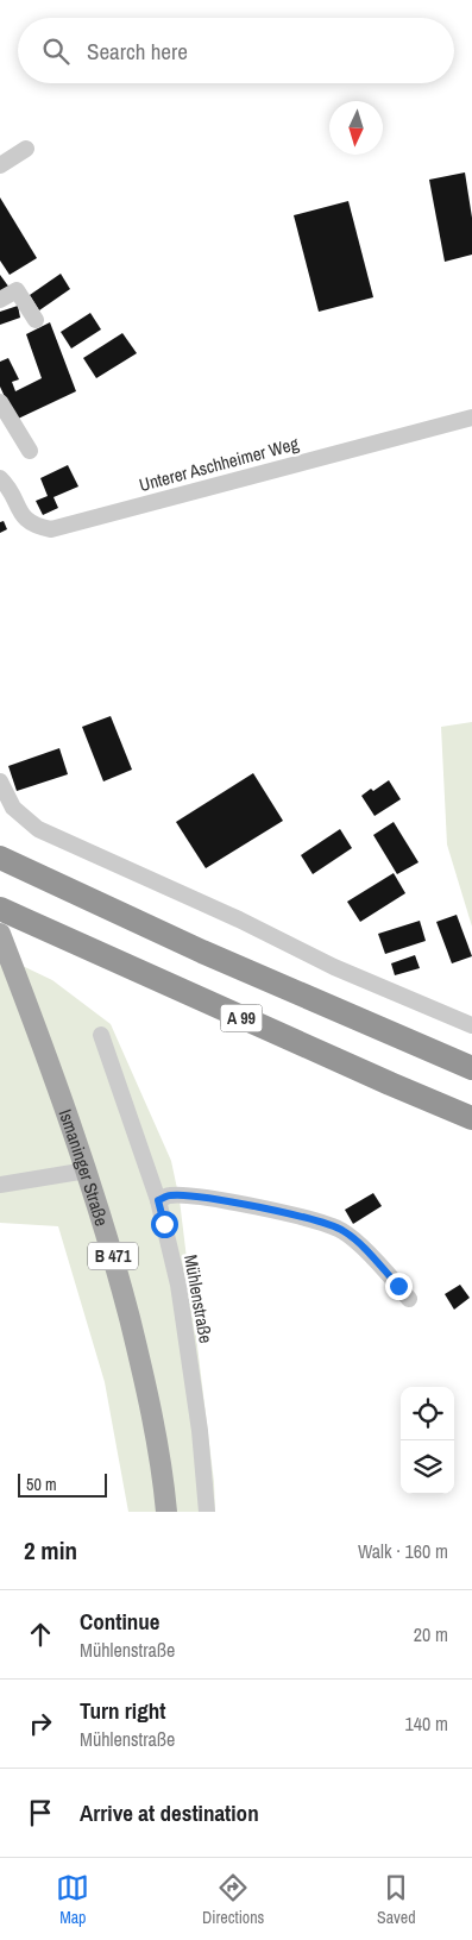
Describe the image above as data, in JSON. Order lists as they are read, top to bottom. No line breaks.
{"streets":{"highway":["A 99"],"main road":["Ismaninger Straße","B 471"],"street":["Unterer Aschheimer Weg","Mühlenstraße"]},"scale_bar":"50 m","north":"bottom","page":{"search":"Search here","scale":"50 m","heading":["2 min","Walk · 160 m"],"list":[["Continue","Mühlenstraße","20 m"],["Turn right","Mühlenstraße","140 m"],"Arrive at destination"],"nav":["Map","Directions","Saved"]}}
